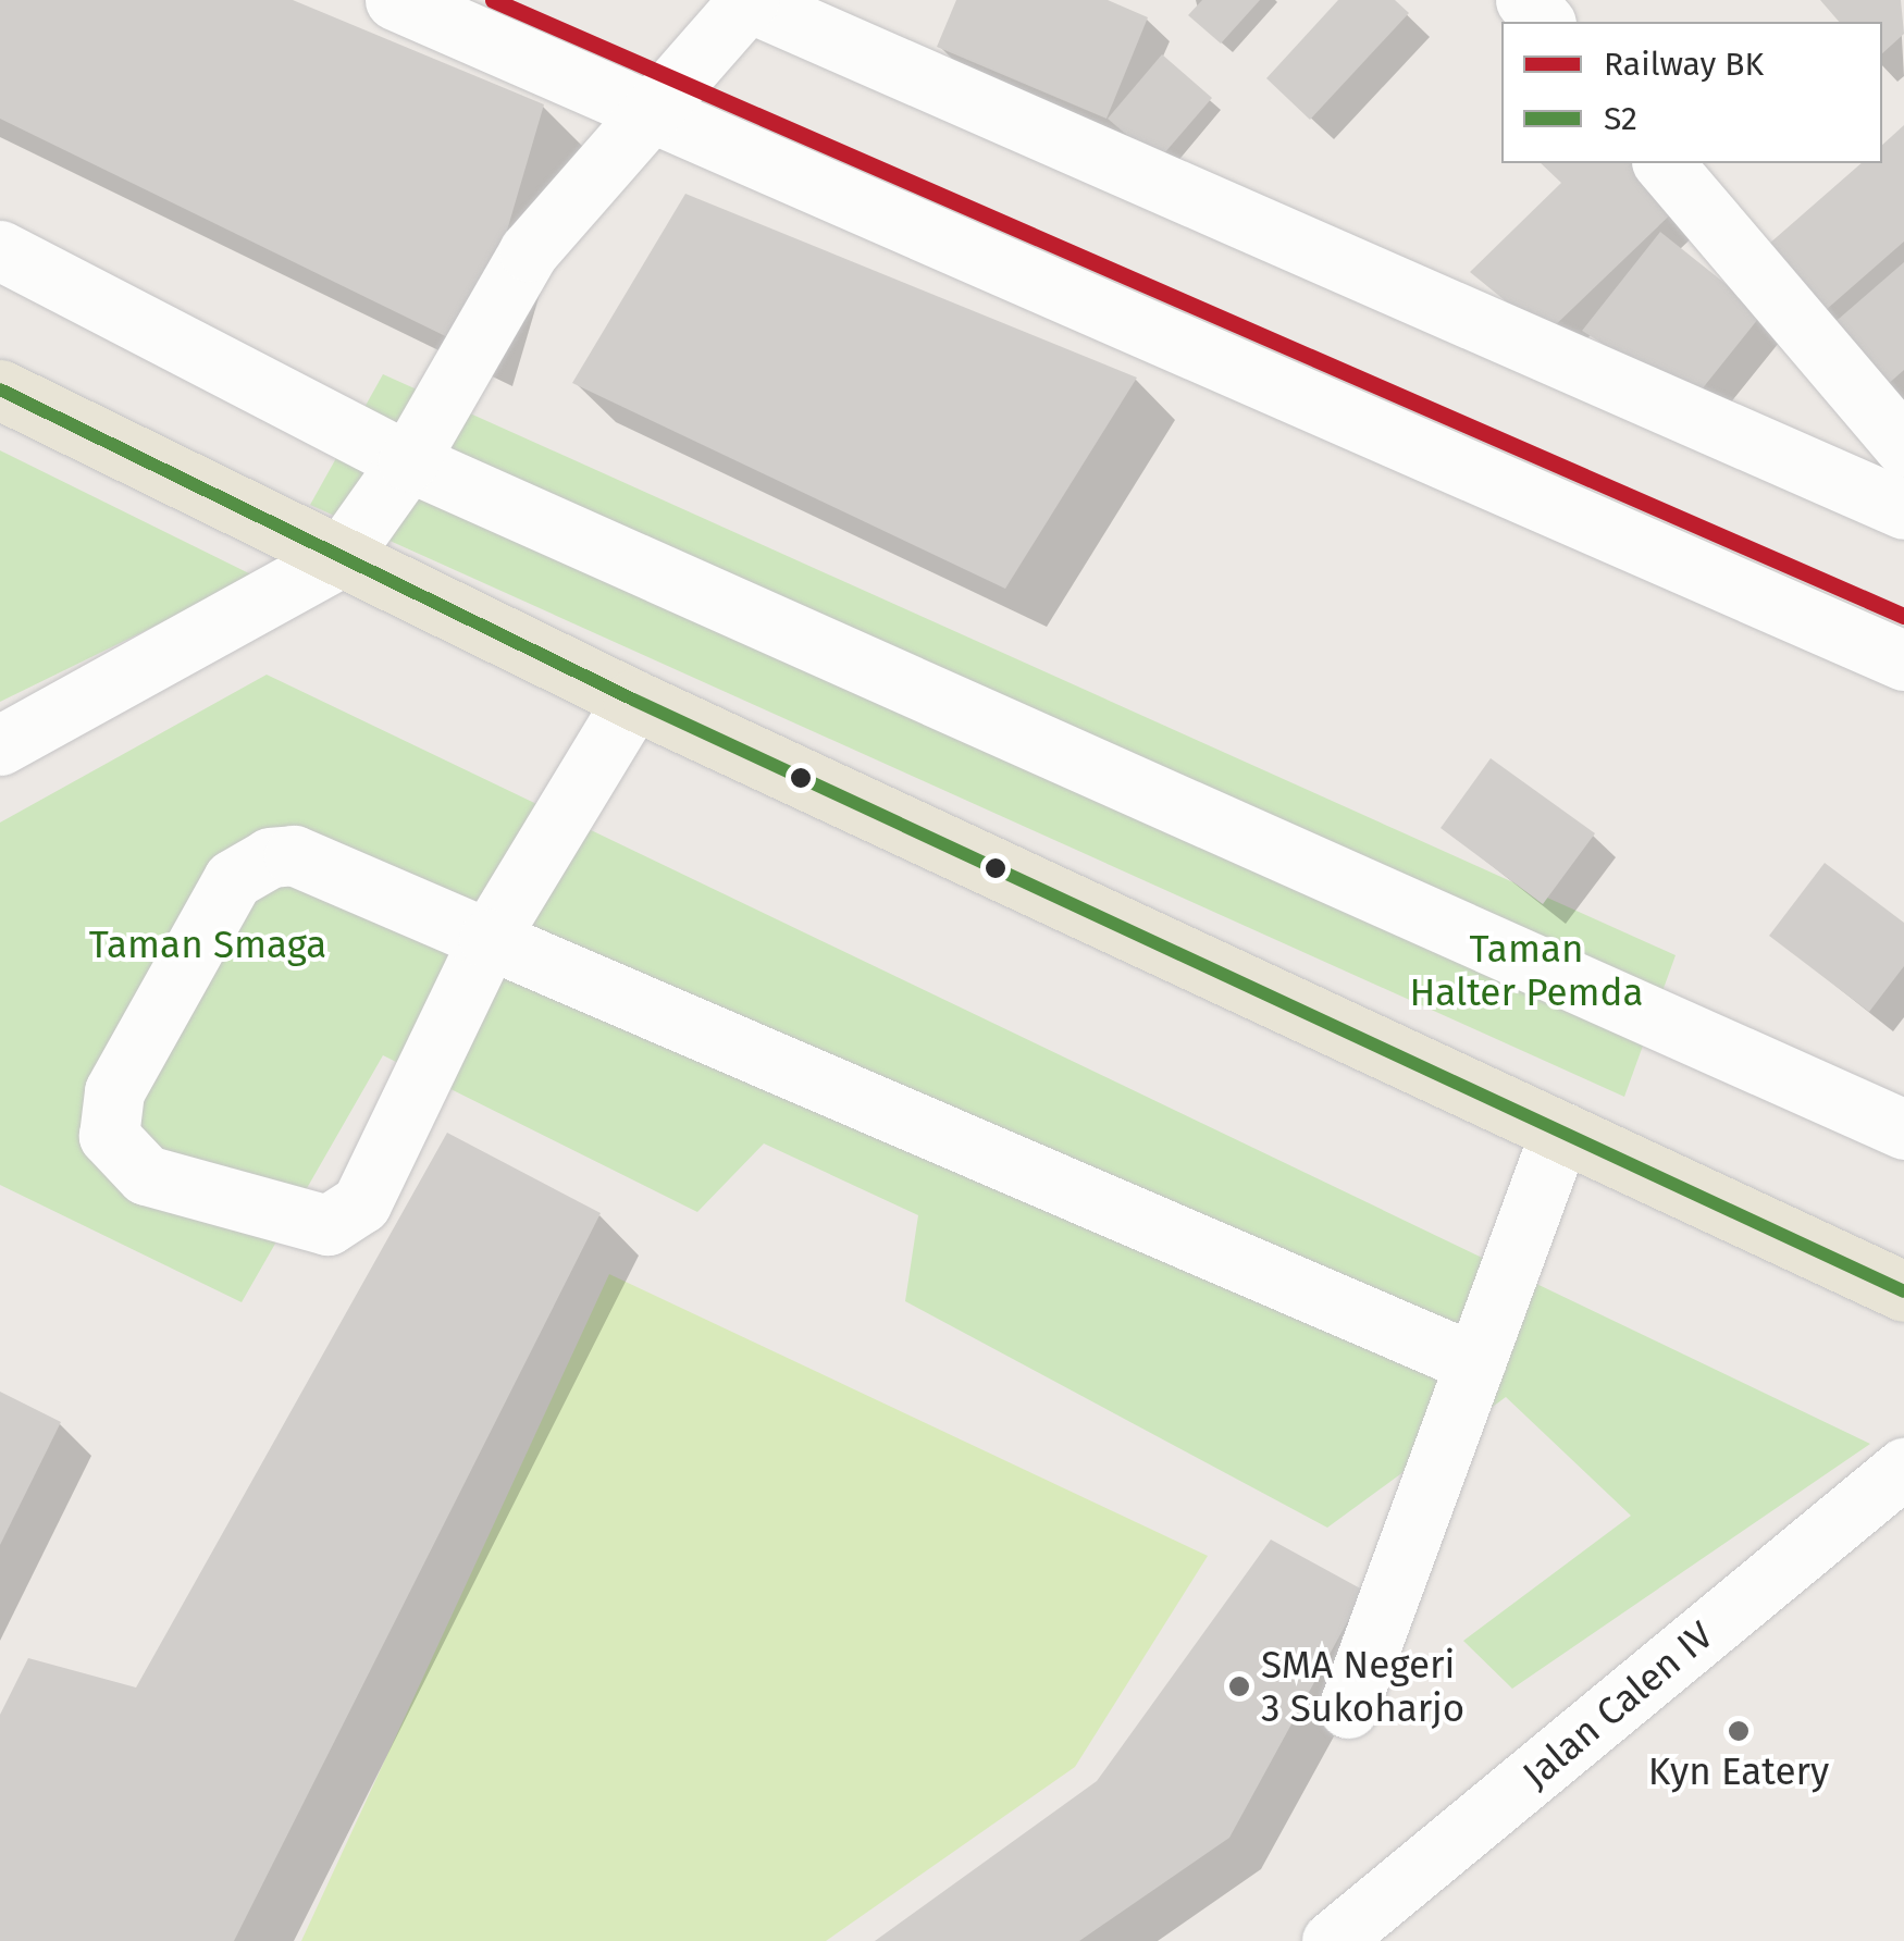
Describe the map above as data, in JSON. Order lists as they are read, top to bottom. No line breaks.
{"streets":{"street":["Jalan Calen IV"]},"parks":["Taman Smaga","Taman Halter Pemda"],"places":["SMA Negeri 3 Sukoharjo","Kyn Eatery"],"lines":["rail line BK","transit line S2"],"legend":["Railway BK","S2"]}
